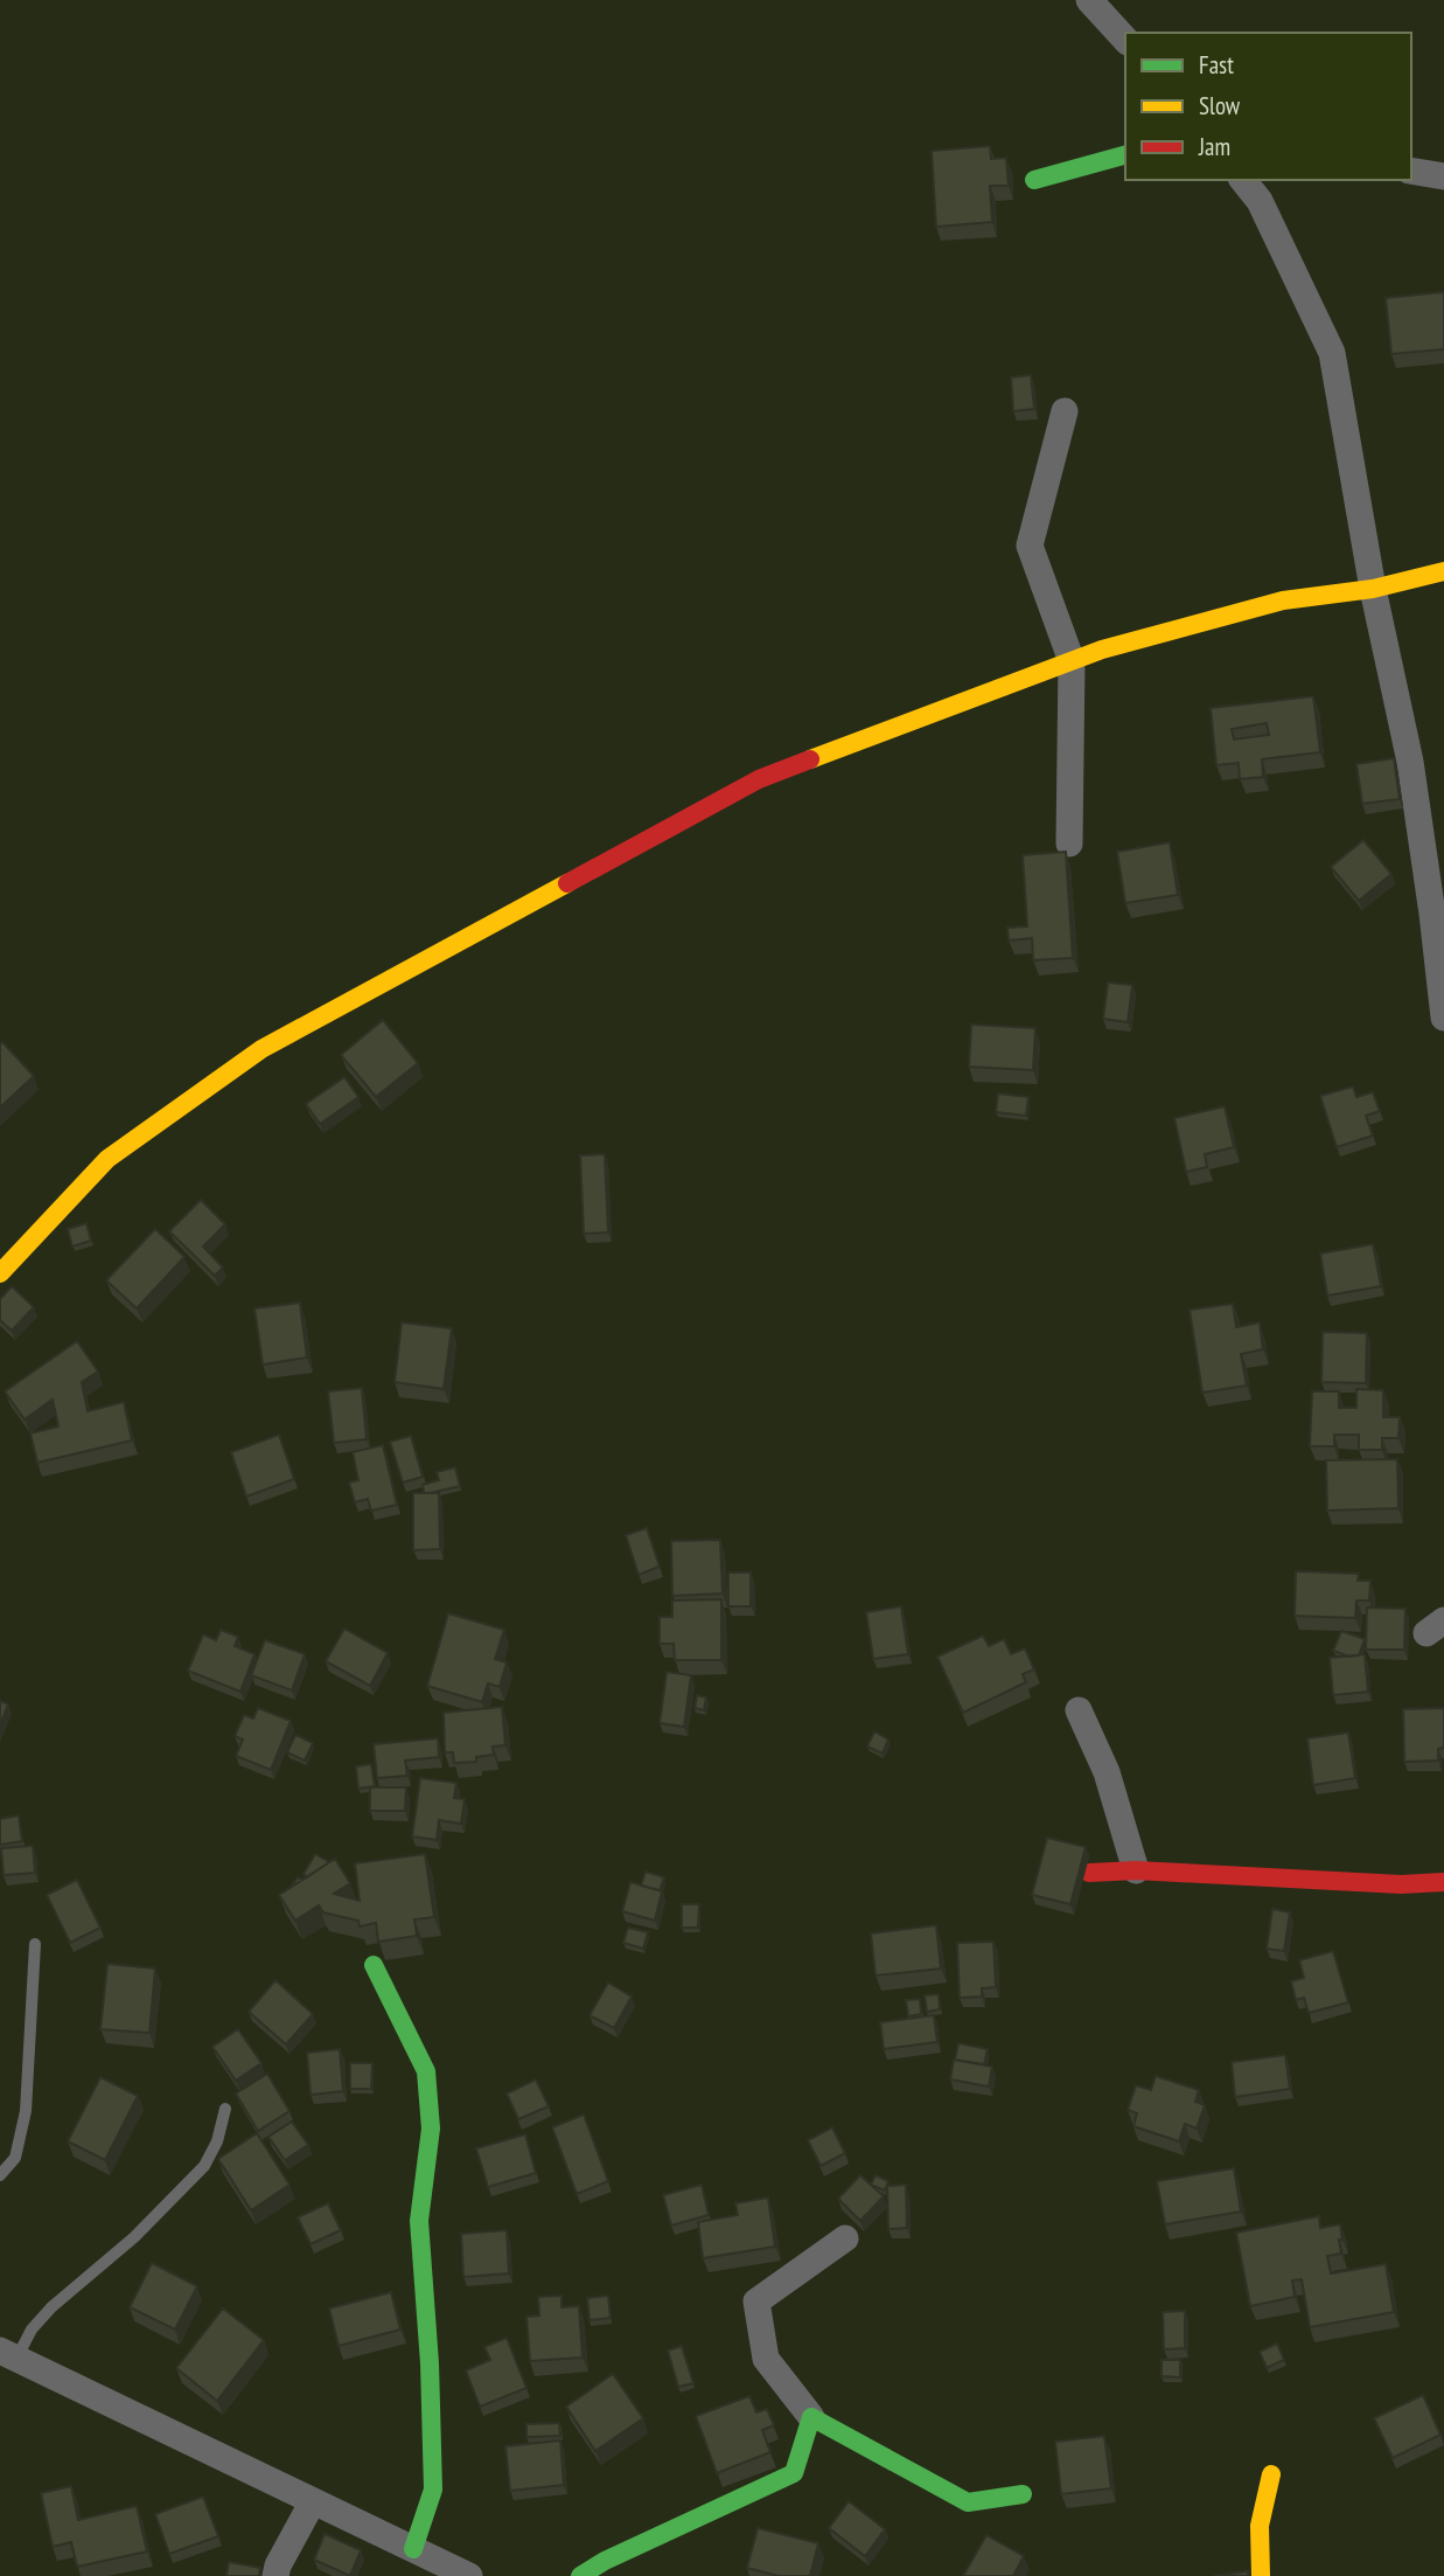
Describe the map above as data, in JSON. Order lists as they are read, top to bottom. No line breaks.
{"legend":["Fast","Slow","Jam"]}
